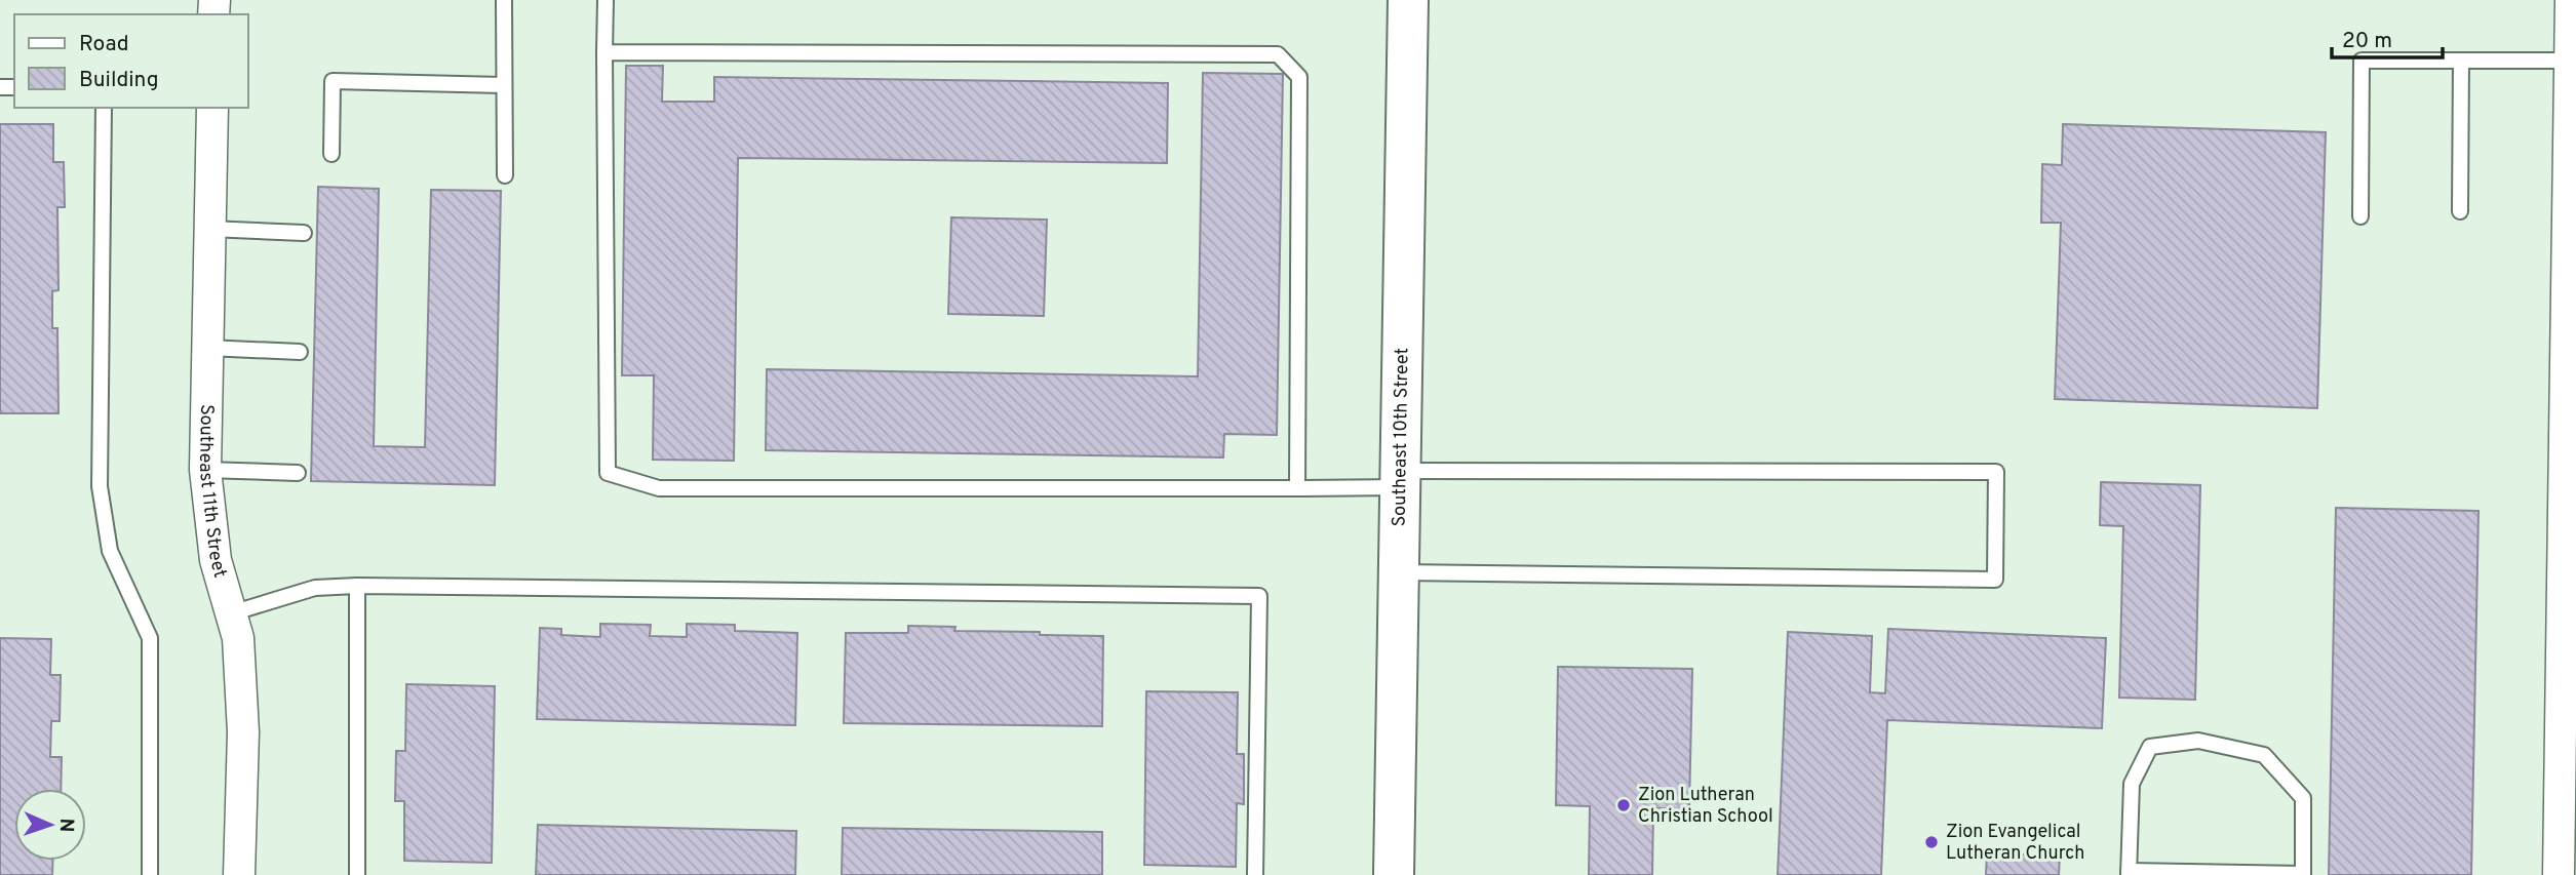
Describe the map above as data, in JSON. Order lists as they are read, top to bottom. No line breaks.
{"streets":{"main road":["Southeast 10th Street"],"street":["Southeast 11th Street"]},"places":["Zion Lutheran Christian School","Zion Evangelical Lutheran Church"],"legend":["Road","Building"],"scale_bar":"20 m","north":"right"}
